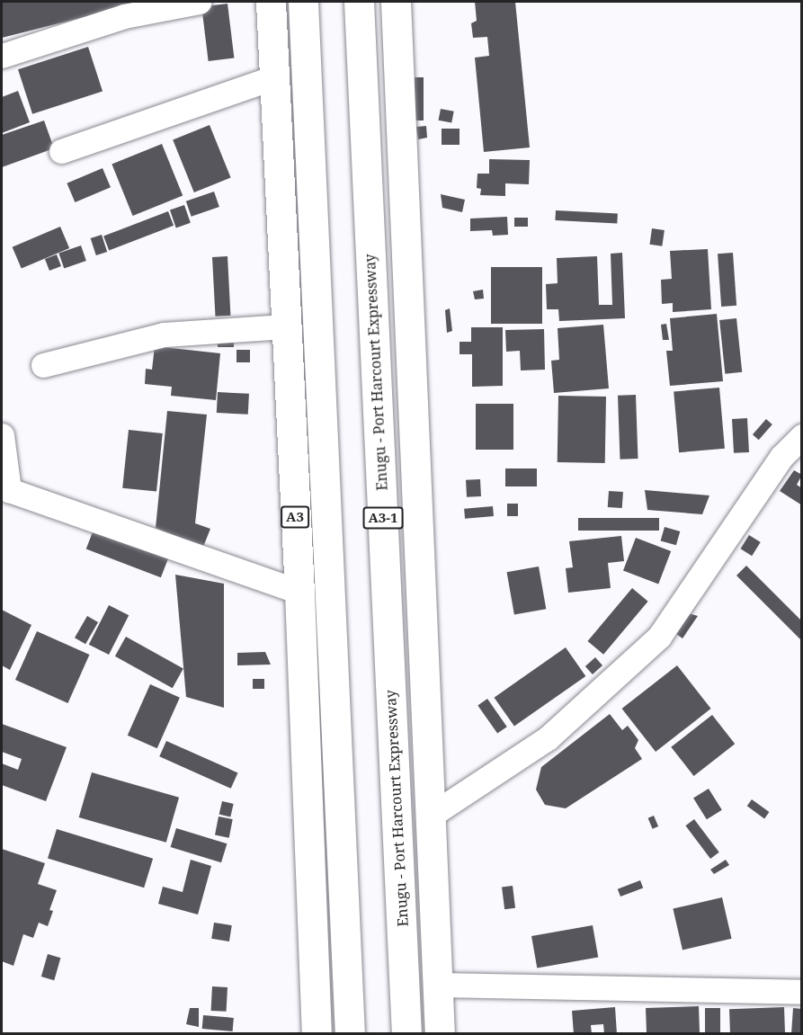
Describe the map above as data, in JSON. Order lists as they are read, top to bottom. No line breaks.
{"streets":{"main road":["Enugu - Port Harcourt Expressway","A3","A3-1"]}}
